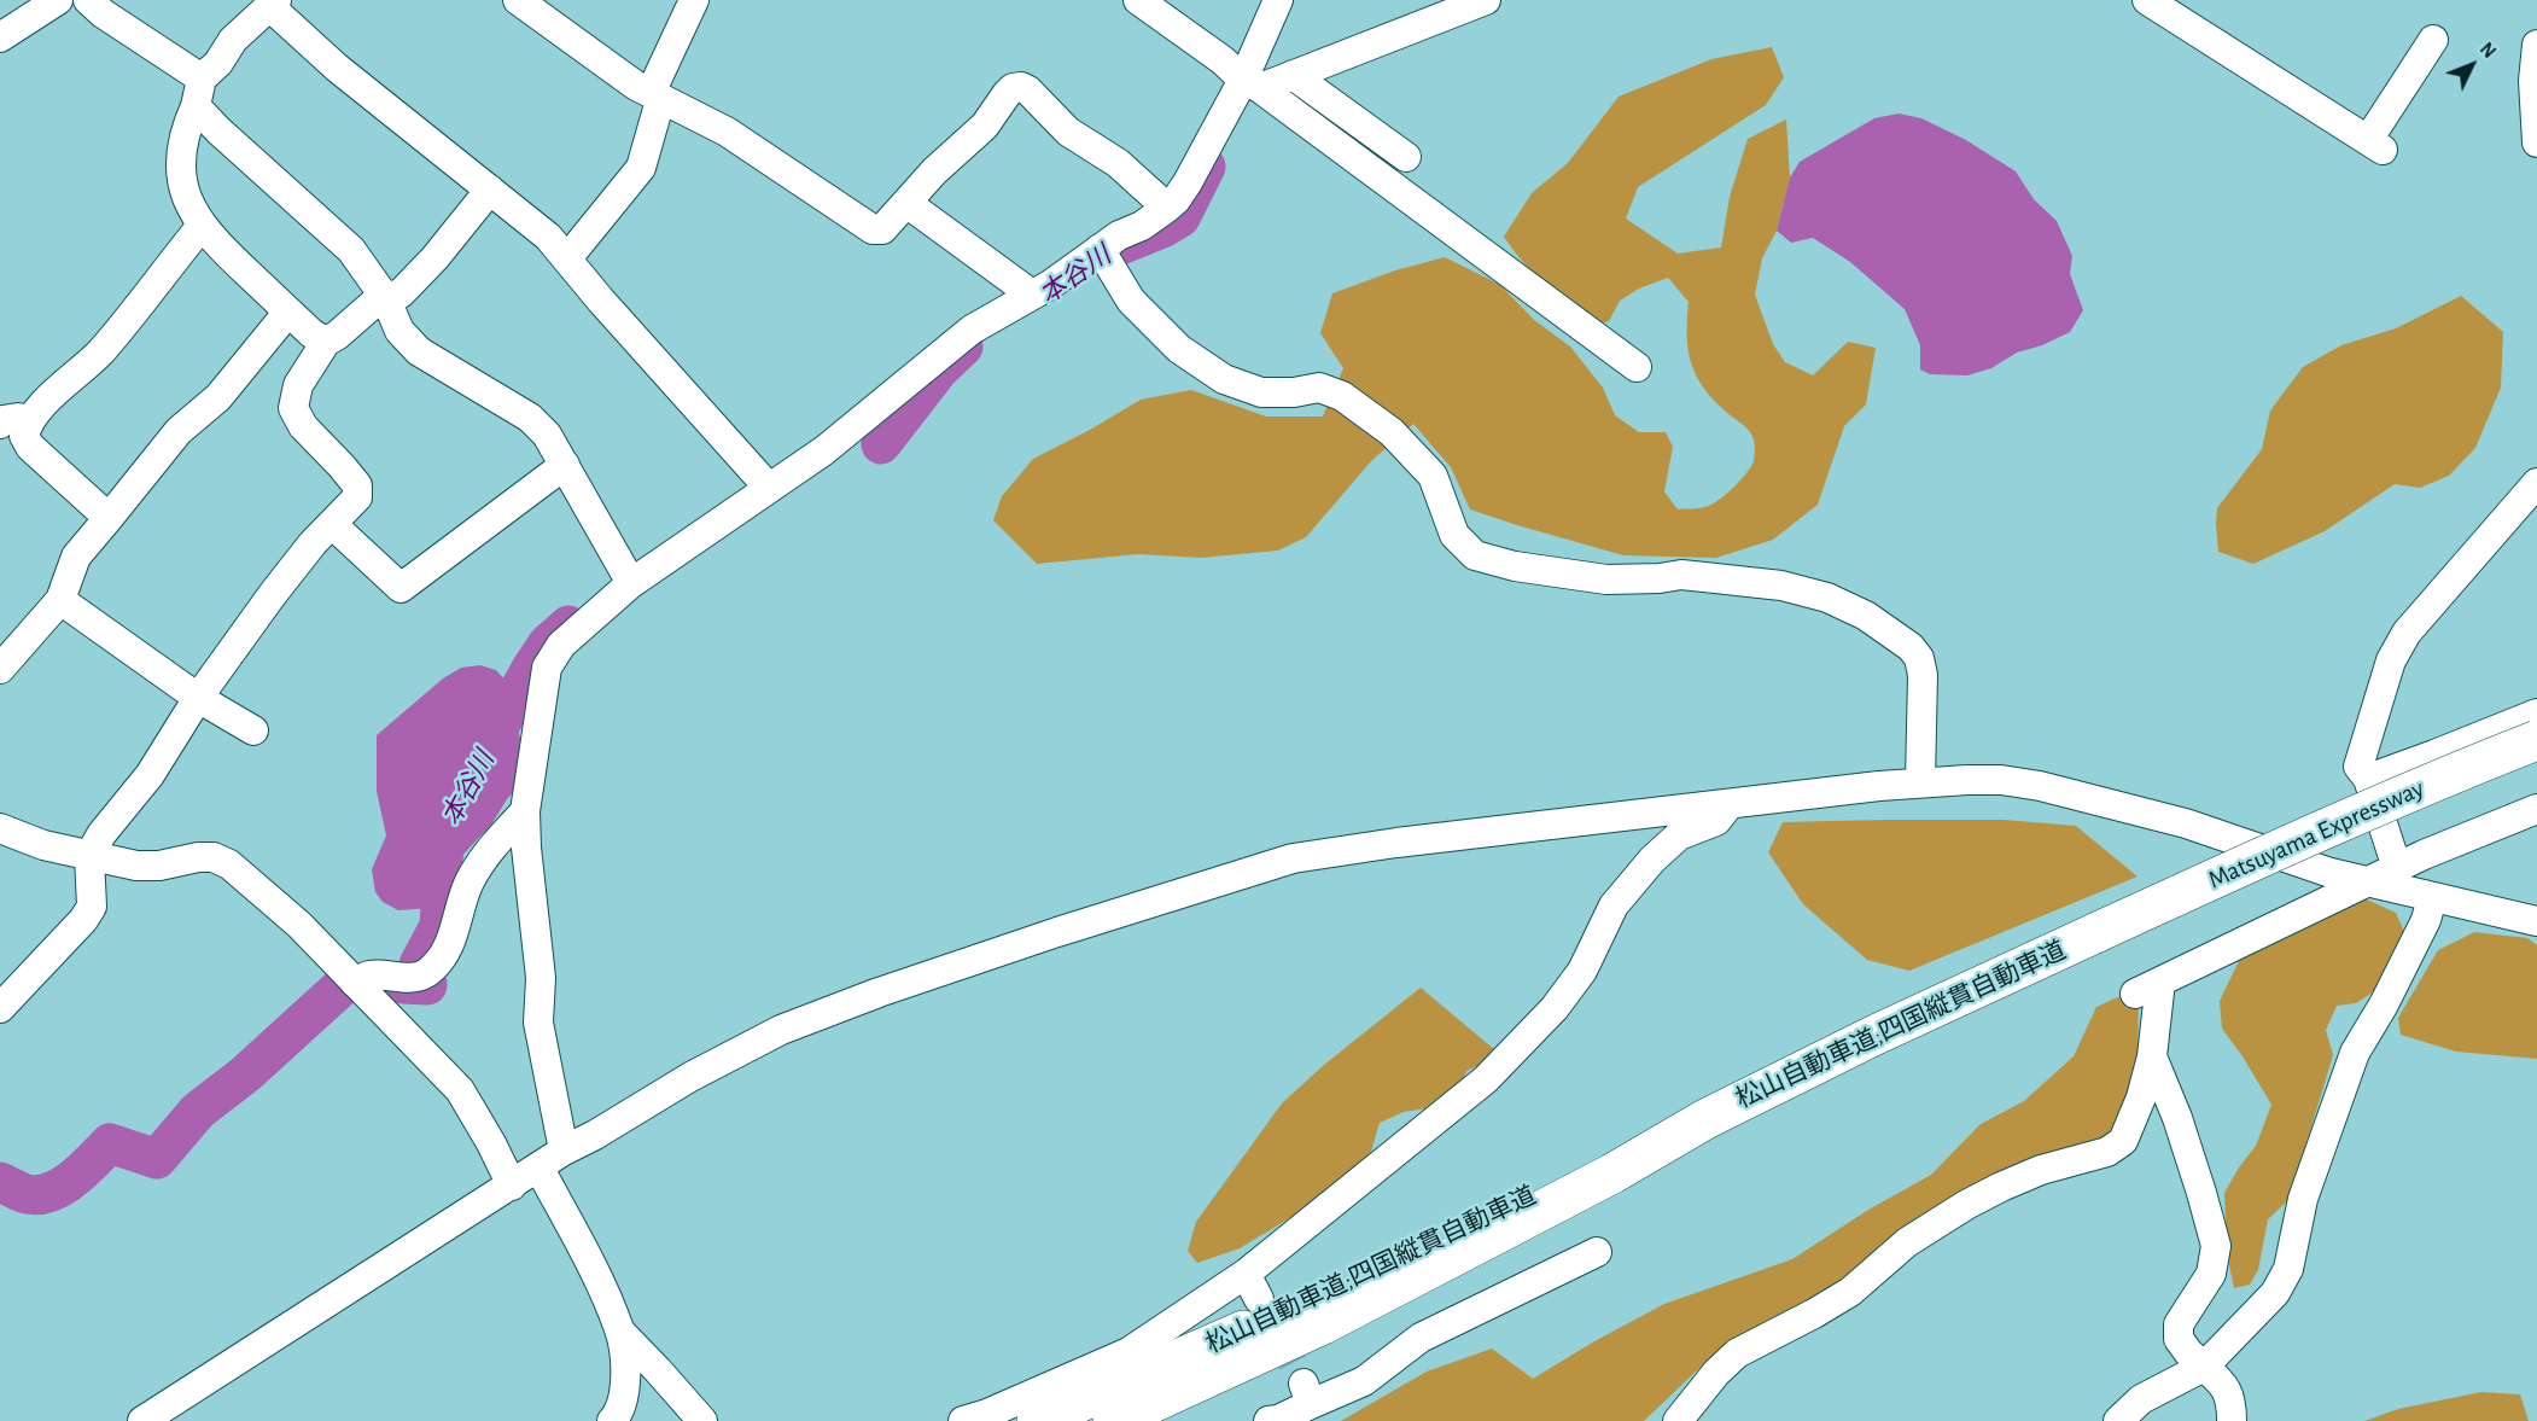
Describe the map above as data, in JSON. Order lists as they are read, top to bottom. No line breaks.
{"streets":{"highway":["Matsuyama Expressway","松山自動車道;四国縦貫自動車道"]},"crossings":[["Matsuyama Expressway","松山自動車道;四国縦貫自動車道"]],"water":["本谷川"],"north":"top right"}
